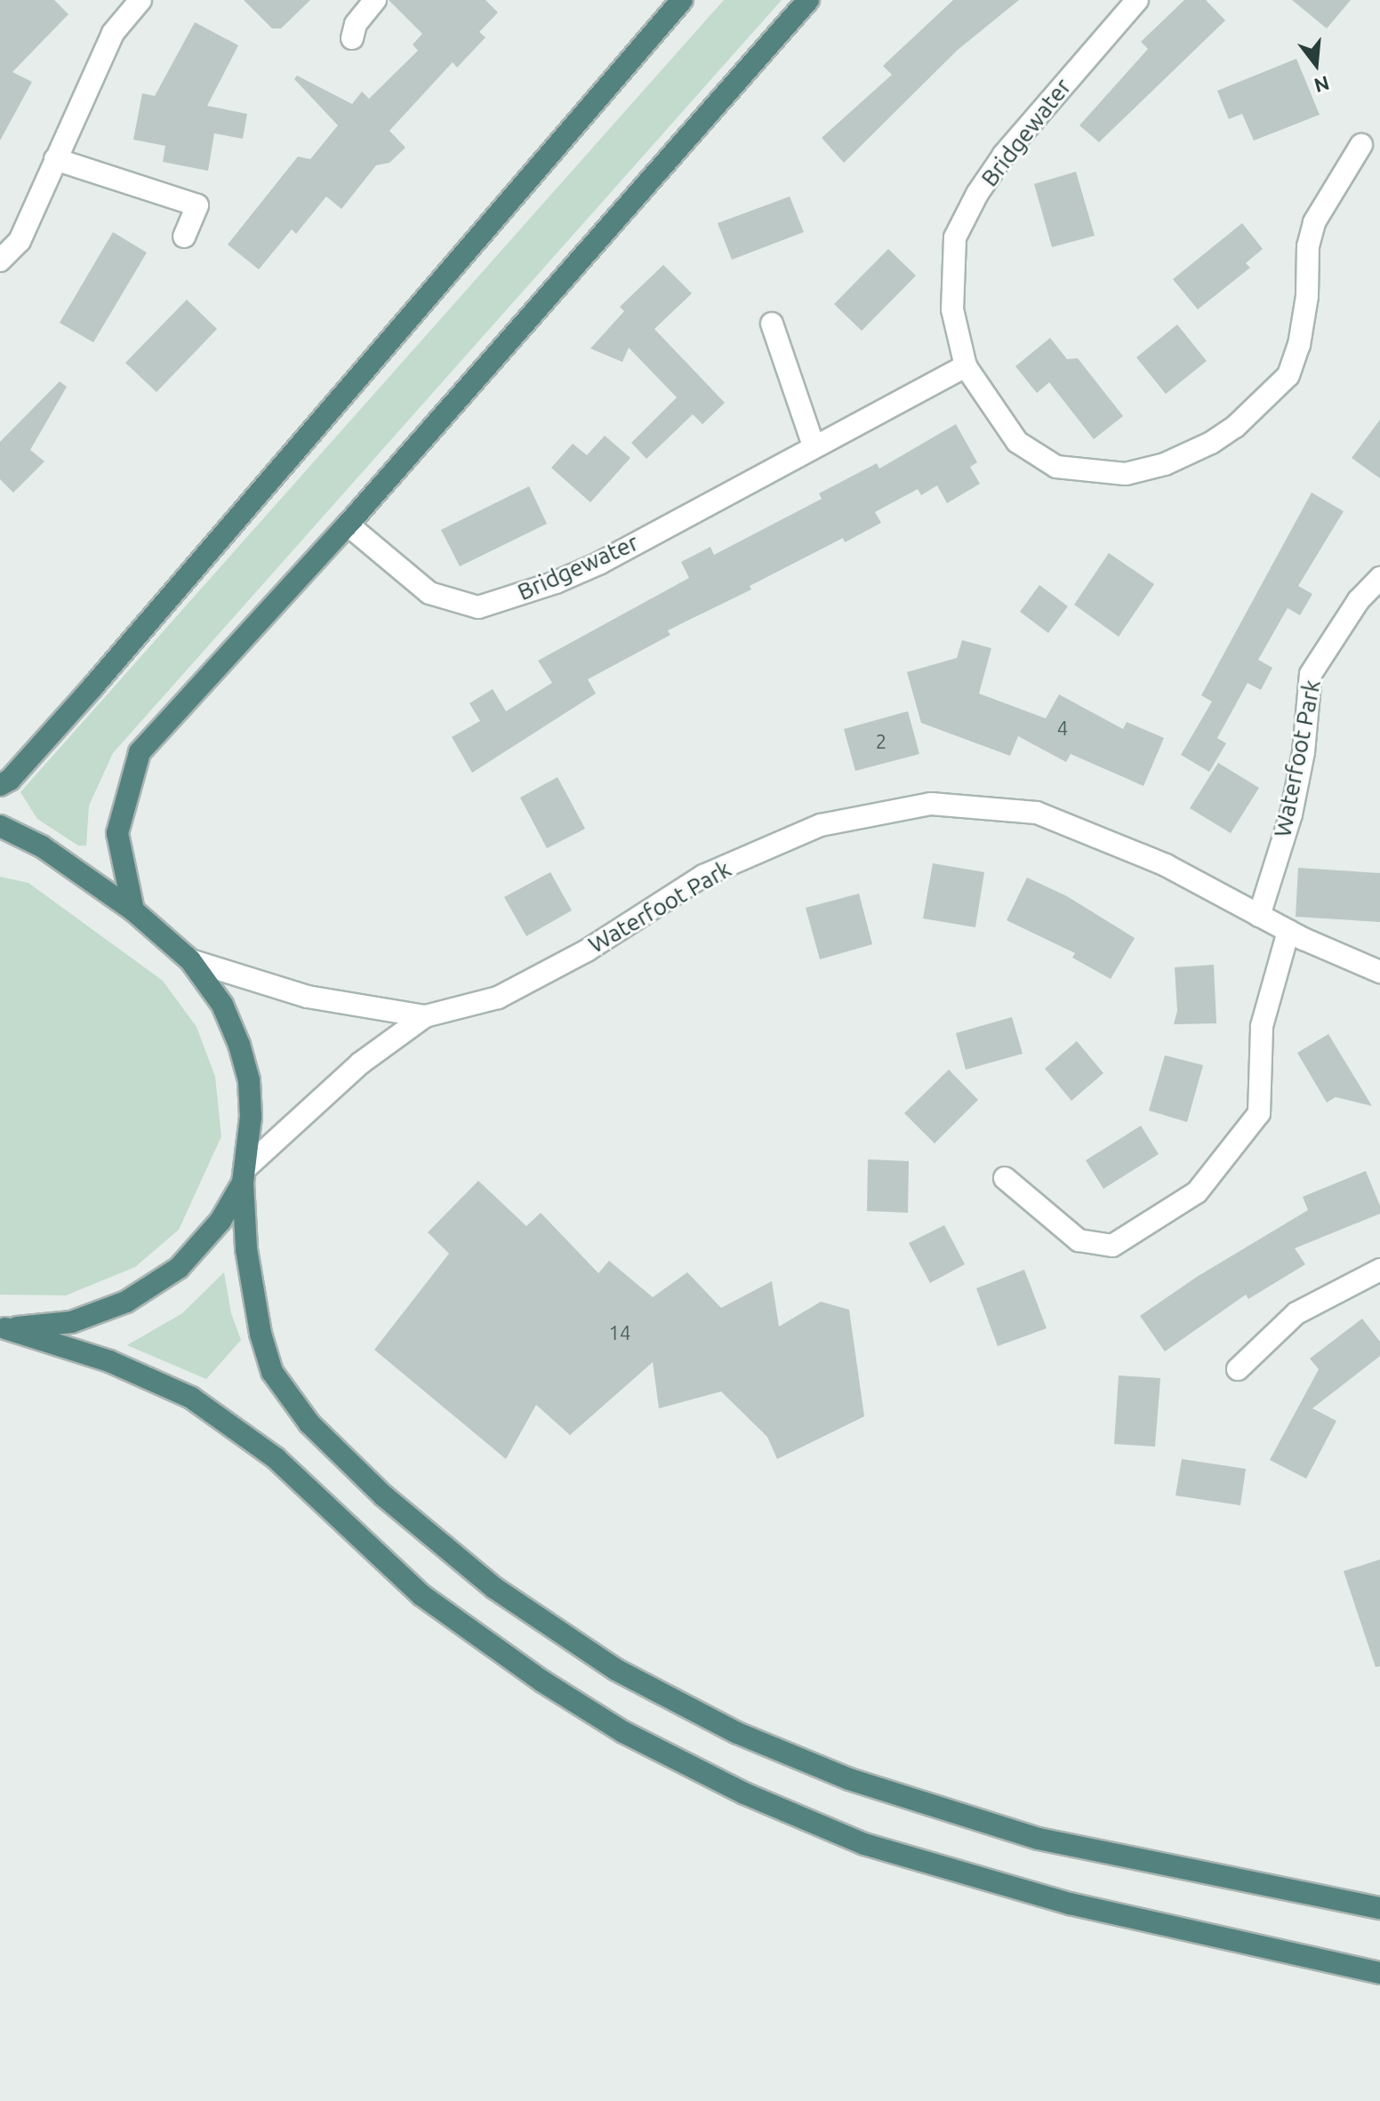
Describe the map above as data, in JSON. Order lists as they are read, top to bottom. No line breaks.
{"streets":{"street":["Bridgewater","Waterfoot Park"]},"house_numbers":["4","2","14"],"north":"bottom"}
